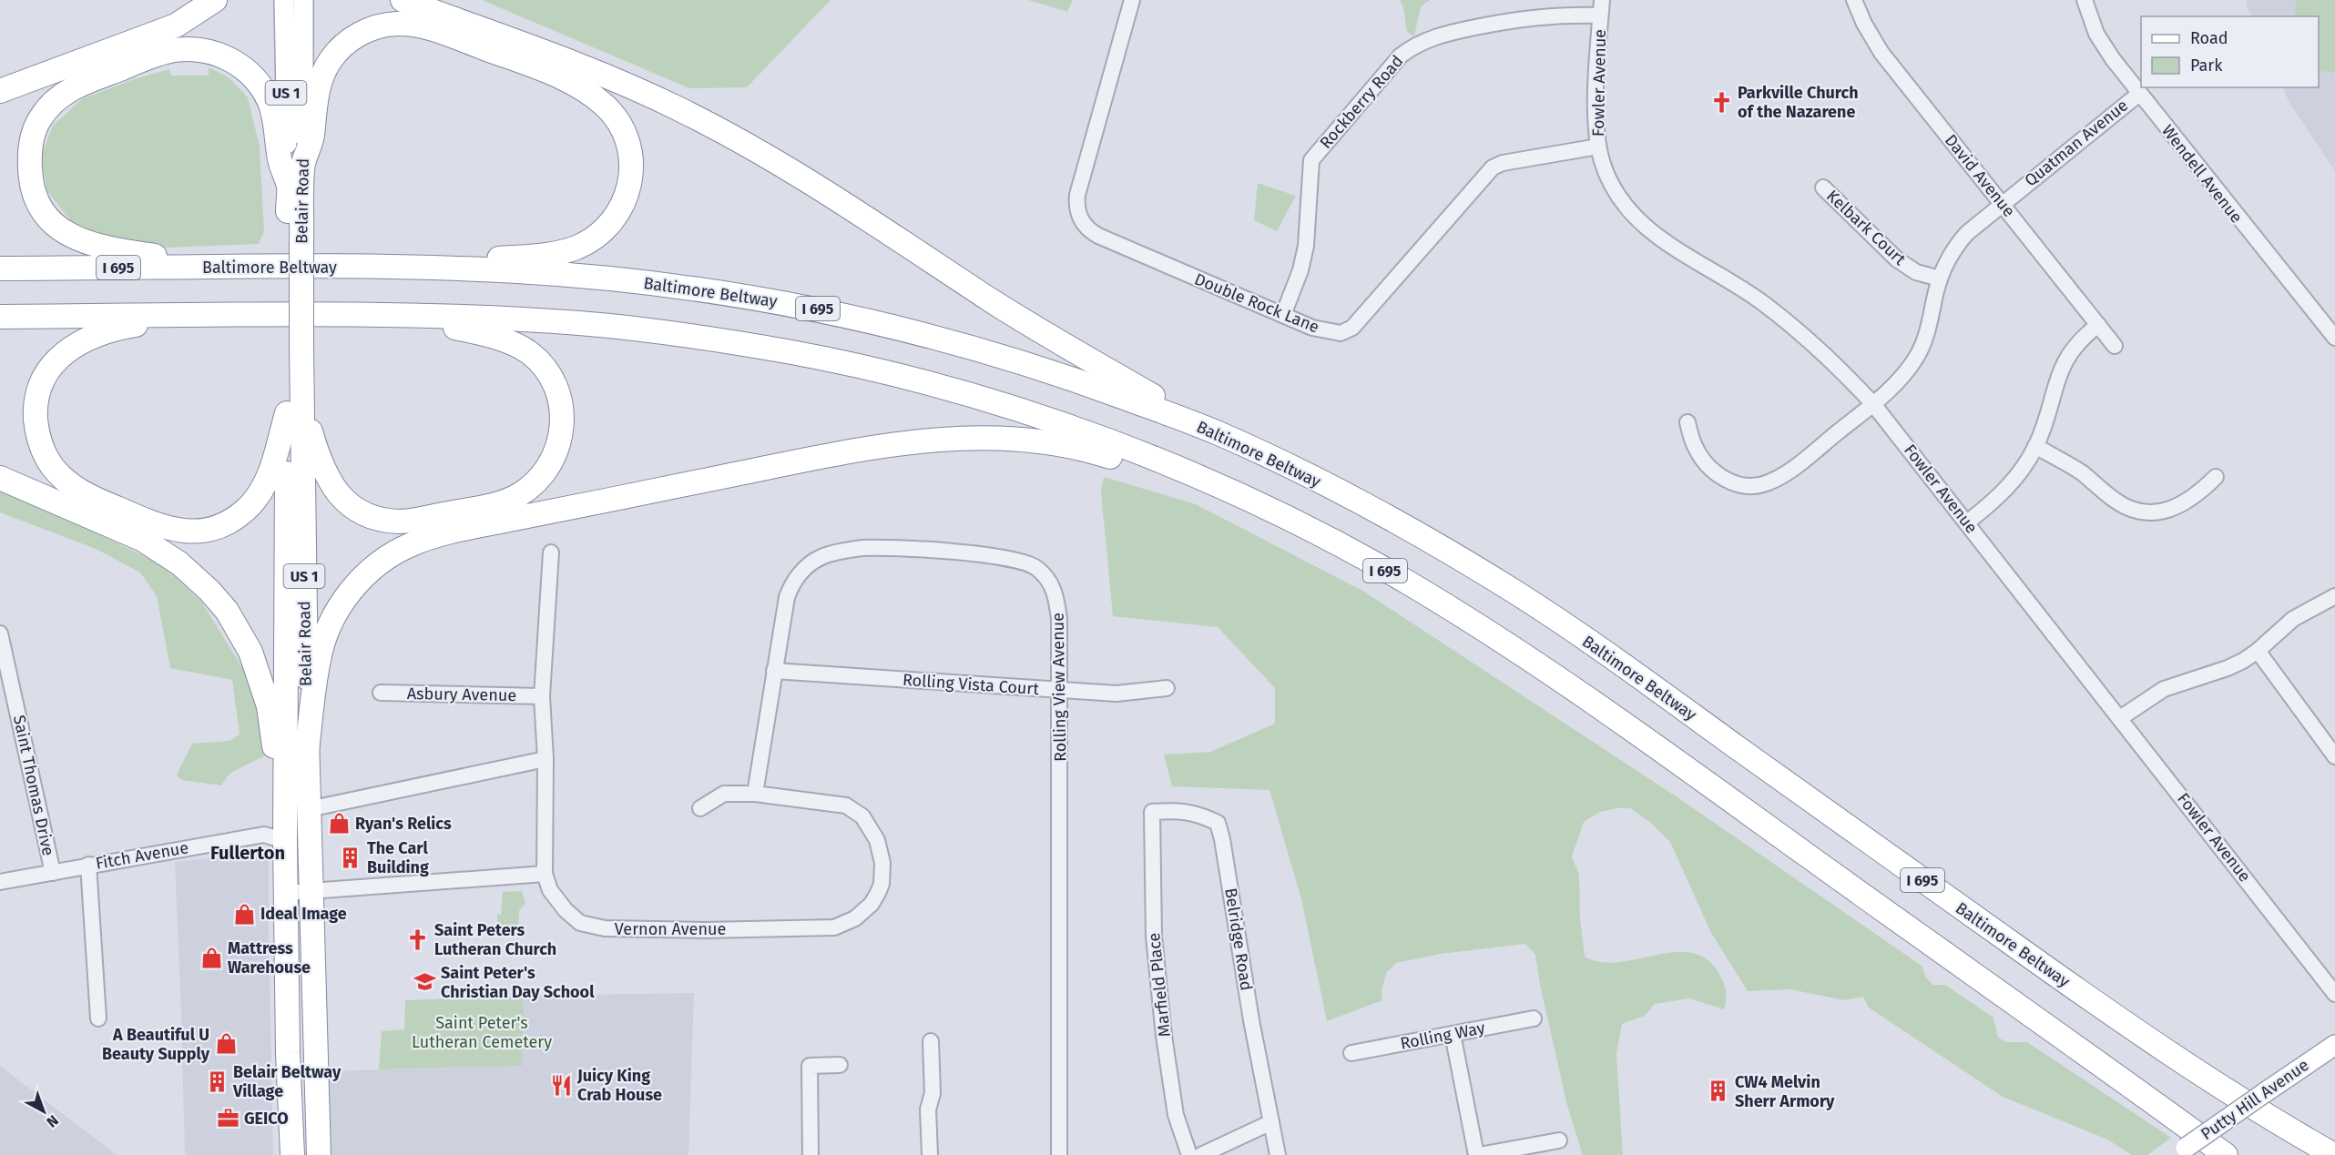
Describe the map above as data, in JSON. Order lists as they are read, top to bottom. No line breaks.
{"streets":{"highway":["US 1","Belair Road","I 695","Baltimore Beltway"],"main road":["Putty Hill Avenue"],"street":["Fowler Avenue","Rockberry Road","Quatman Avenue","Wendell Avenue","David Avenue","Kelbark Court","Double Rock Lane","Rolling Vista Court","Rolling View Avenue","Asbury Avenue","Saint Thomas Drive","Fitch Avenue","Vernon Avenue","Belridge Road","Marfield Place","Rolling Way"]},"crossings":[["Fowler Avenue","Rockberry Road"],["Fowler Avenue","Quatman Avenue"],["Fowler Avenue","Double Rock Lane"],["Rockberry Road","Double Rock Lane"],["Quatman Avenue","Wendell Avenue"],["Quatman Avenue","David Avenue"],["Quatman Avenue","Kelbark Court"],["Belair Road","Fitch Avenue"],["Rolling Vista Court","Rolling View Avenue"],["Rolling View Avenue","Vernon Avenue"],["Asbury Avenue","Vernon Avenue"],["Saint Thomas Drive","Fitch Avenue"],["Belridge Road","Marfield Place"]],"districts":["Fullerton"],"parks":["Saint Peter's Lutheran Cemetery"],"places":{"church":["Parkville Church of the Nazarene","Saint Peters Lutheran Church"],"shop":["Ryan's Relics","Ideal Image","Mattress Warehouse","A Beautiful U Beauty Supply"],"building":["The Carl Building","Belair Beltway Village","CW4 Melvin Sherr Armory"],"school or university":["Saint Peter's Christian Day School"],"restaurant":["Juicy King Crab House"],"office":["GEICO"]},"legend":["Road","Park"],"north":"bottom right"}
